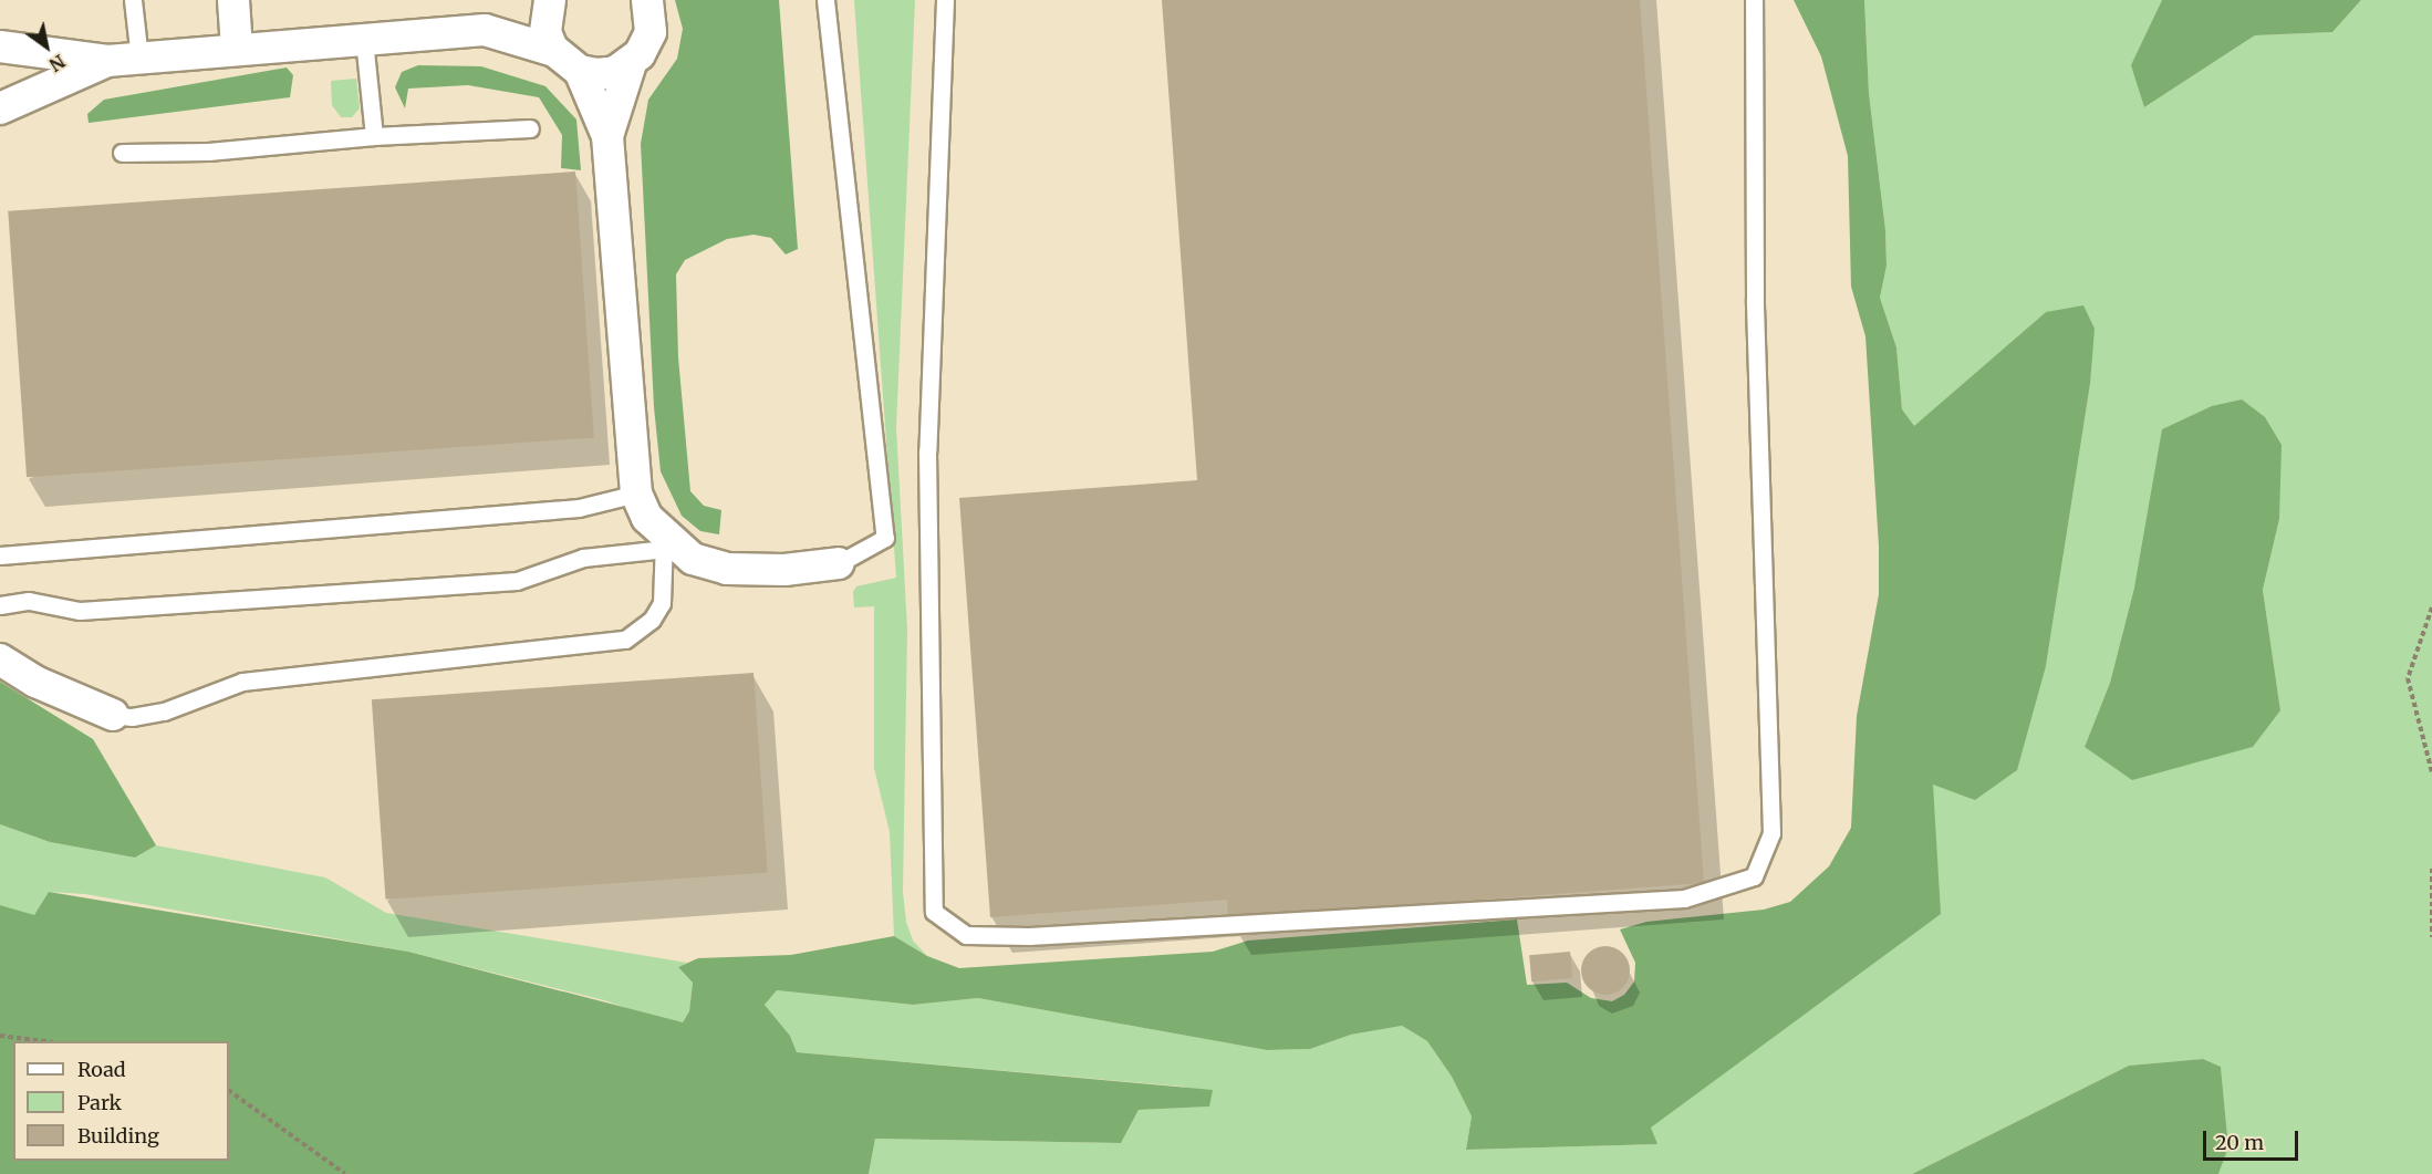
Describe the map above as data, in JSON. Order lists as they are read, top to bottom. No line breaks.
{"legend":["Road","Park","Building"],"scale_bar":"20 m","north":"bottom right"}
